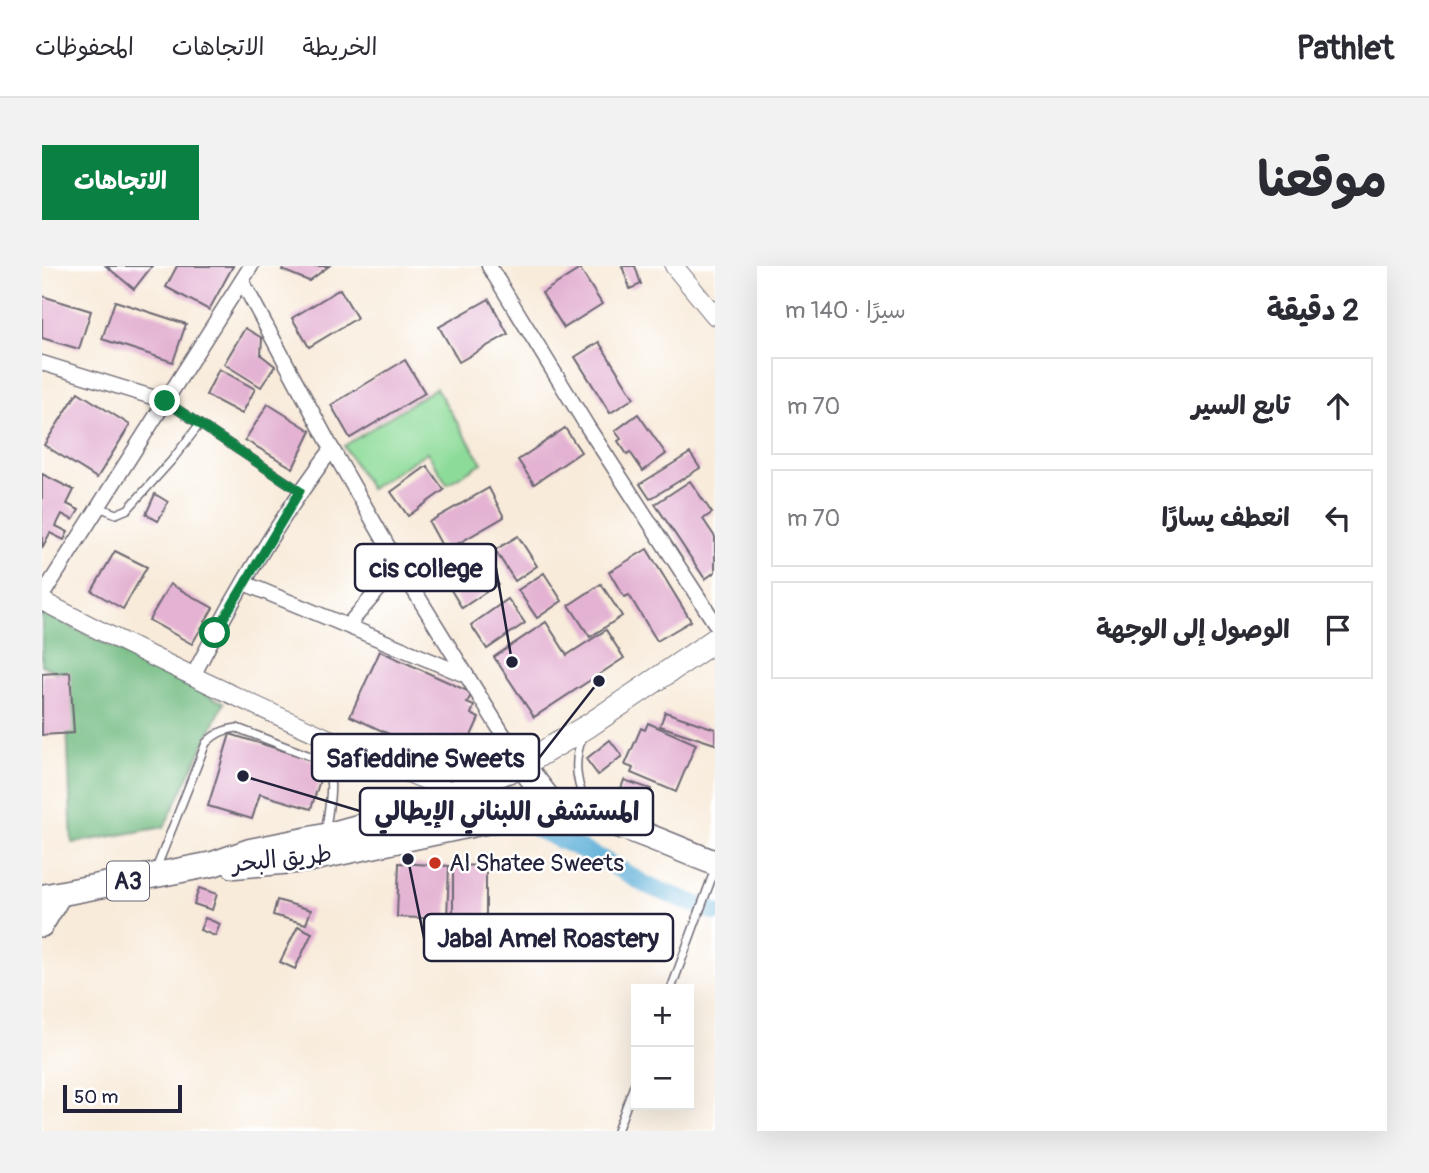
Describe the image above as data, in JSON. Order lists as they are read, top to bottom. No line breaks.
{"streets":{"highway":["طريق البحر","A3"]},"places":["cis college","Safieddine Sweets","المستشفى اللبناني الإيطالي","Jabal Amel Roastery","Al Shatee Sweets"],"scale_bar":"50 m","page":{"header":"Pathlet","nav":["الخريطة","الاتجاهات","المحفوظات"],"title":"موقعنا","buttons":"الاتجاهات","heading":["2 دقيقة","سيرًا · 140 m"],"list":[["تابع السير","70 m"],["انعطف يسارًا","70 m"],"الوصول إلى الوجهة"],"map_buttons":["+","−"],"scale":"50 m"}}
